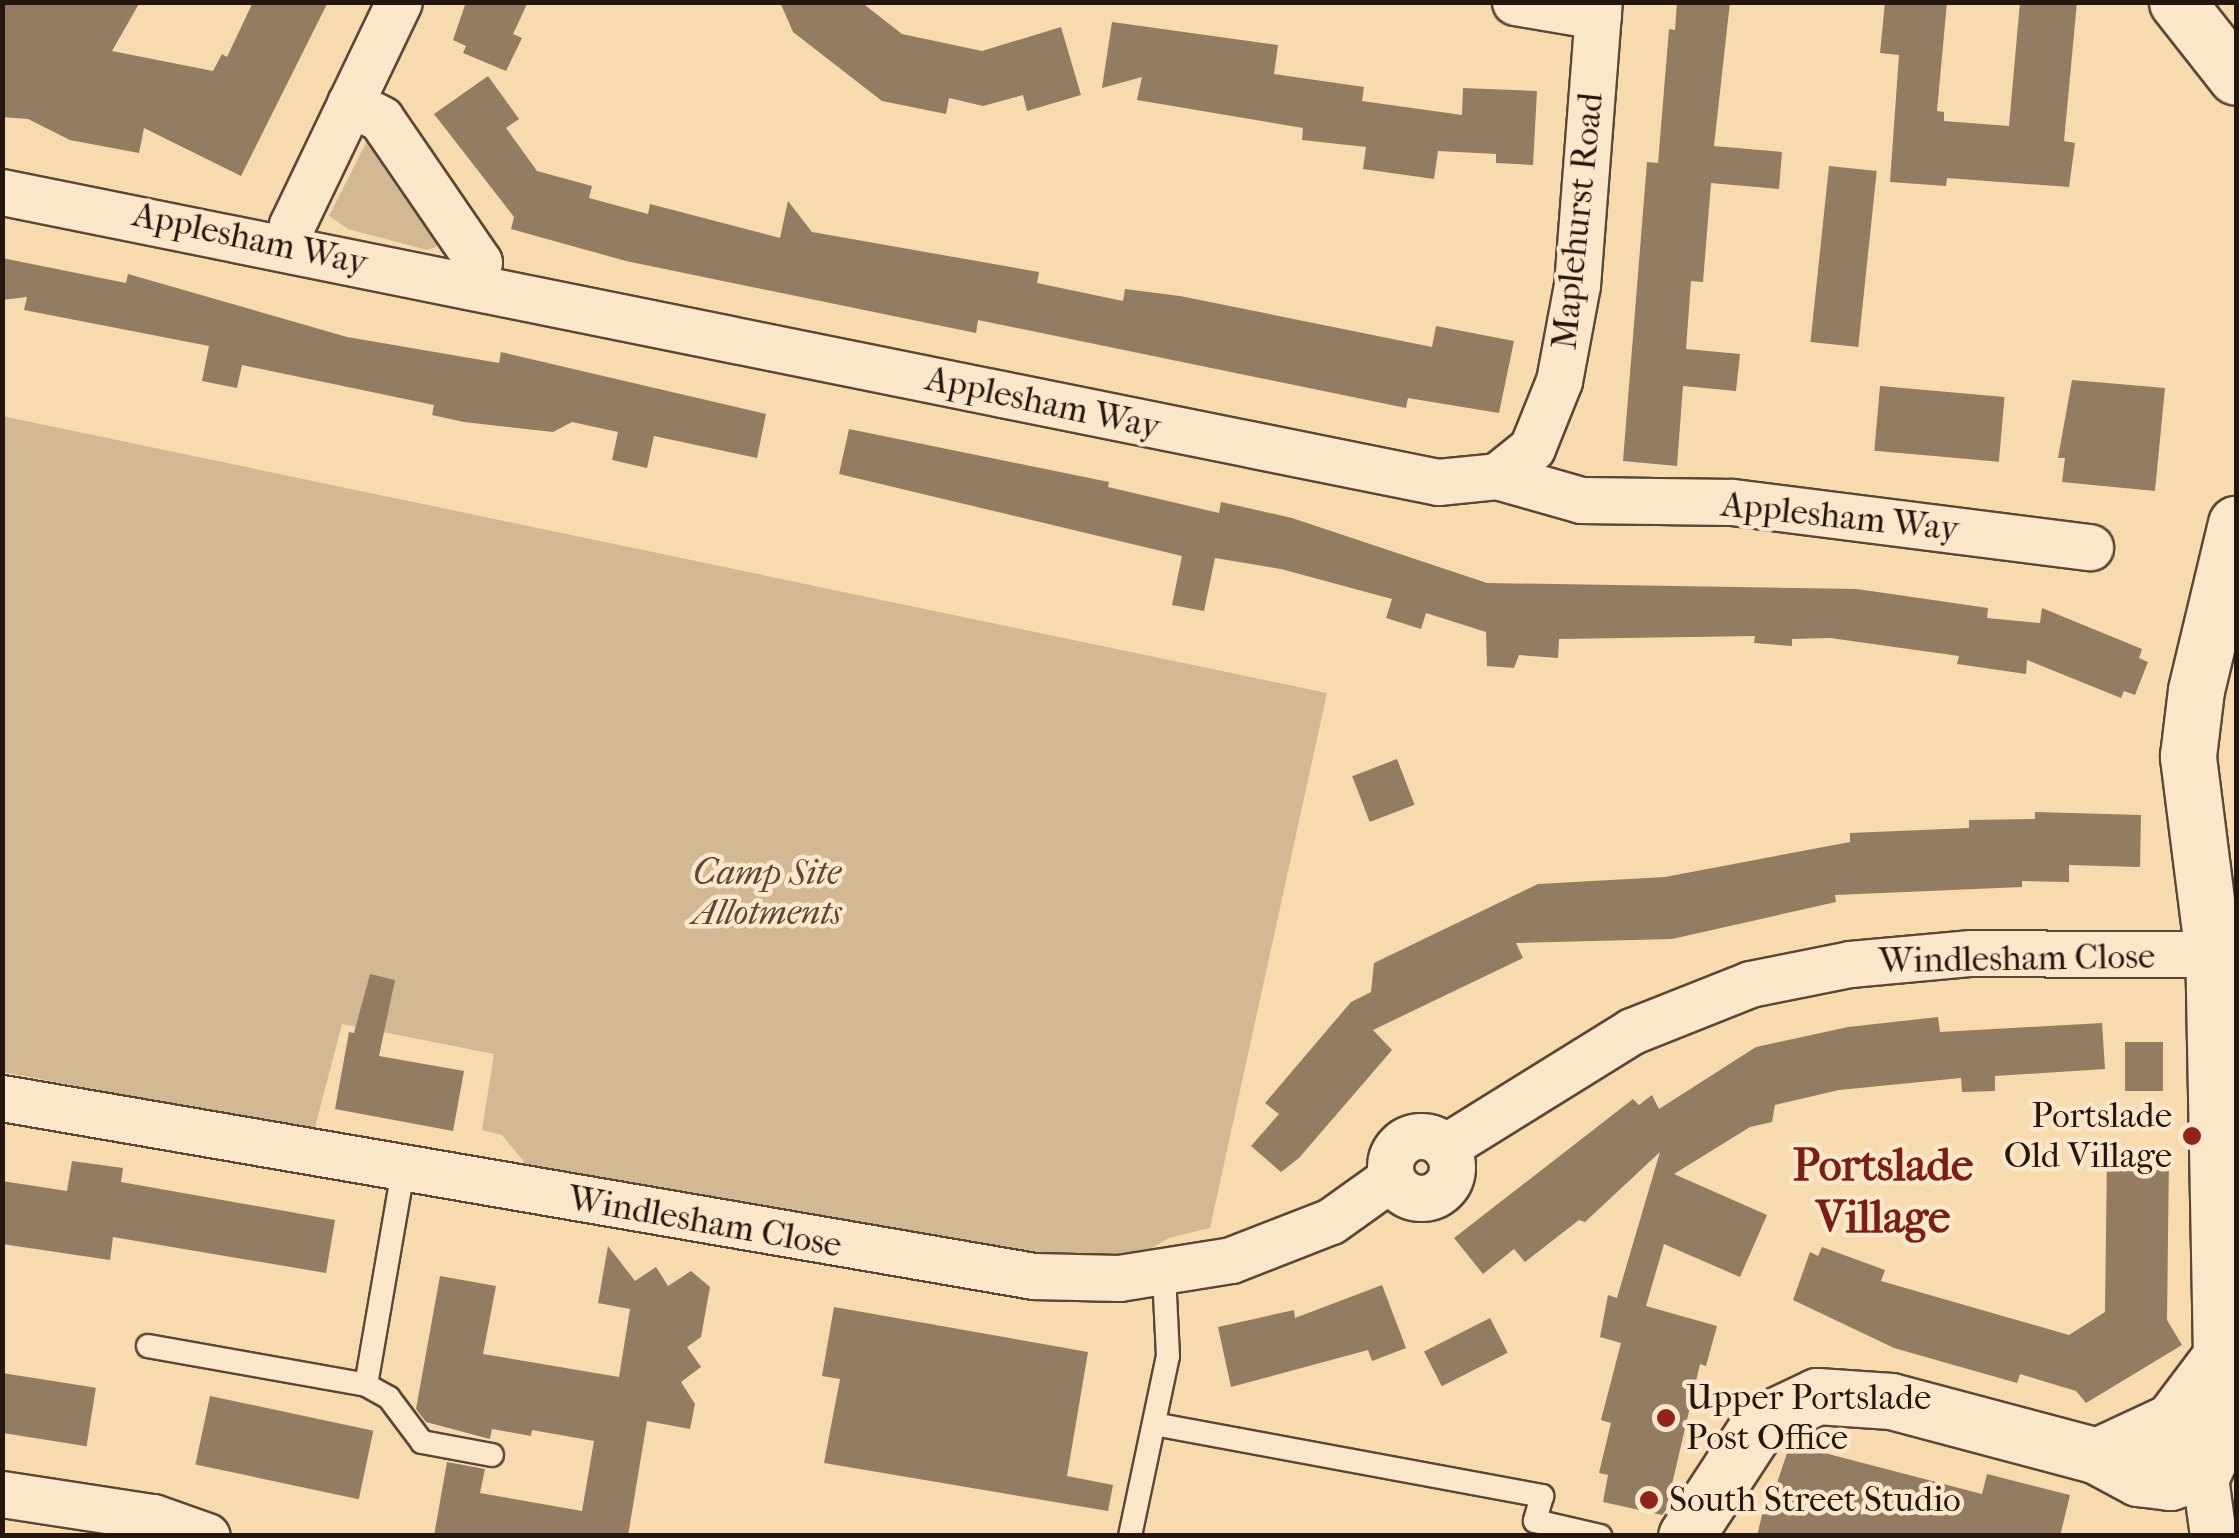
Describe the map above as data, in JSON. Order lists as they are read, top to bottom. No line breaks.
{"streets":{"street":["Maplehurst Road","Applesham Way","Windlesham Close"]},"crossings":[["Maplehurst Road","Applesham Way"]],"districts":["Portslade Village"],"parks":["Camp Site Allotments"],"places":["Portslade Old Village","Upper Portslade Post Office","South Street Studio"]}
